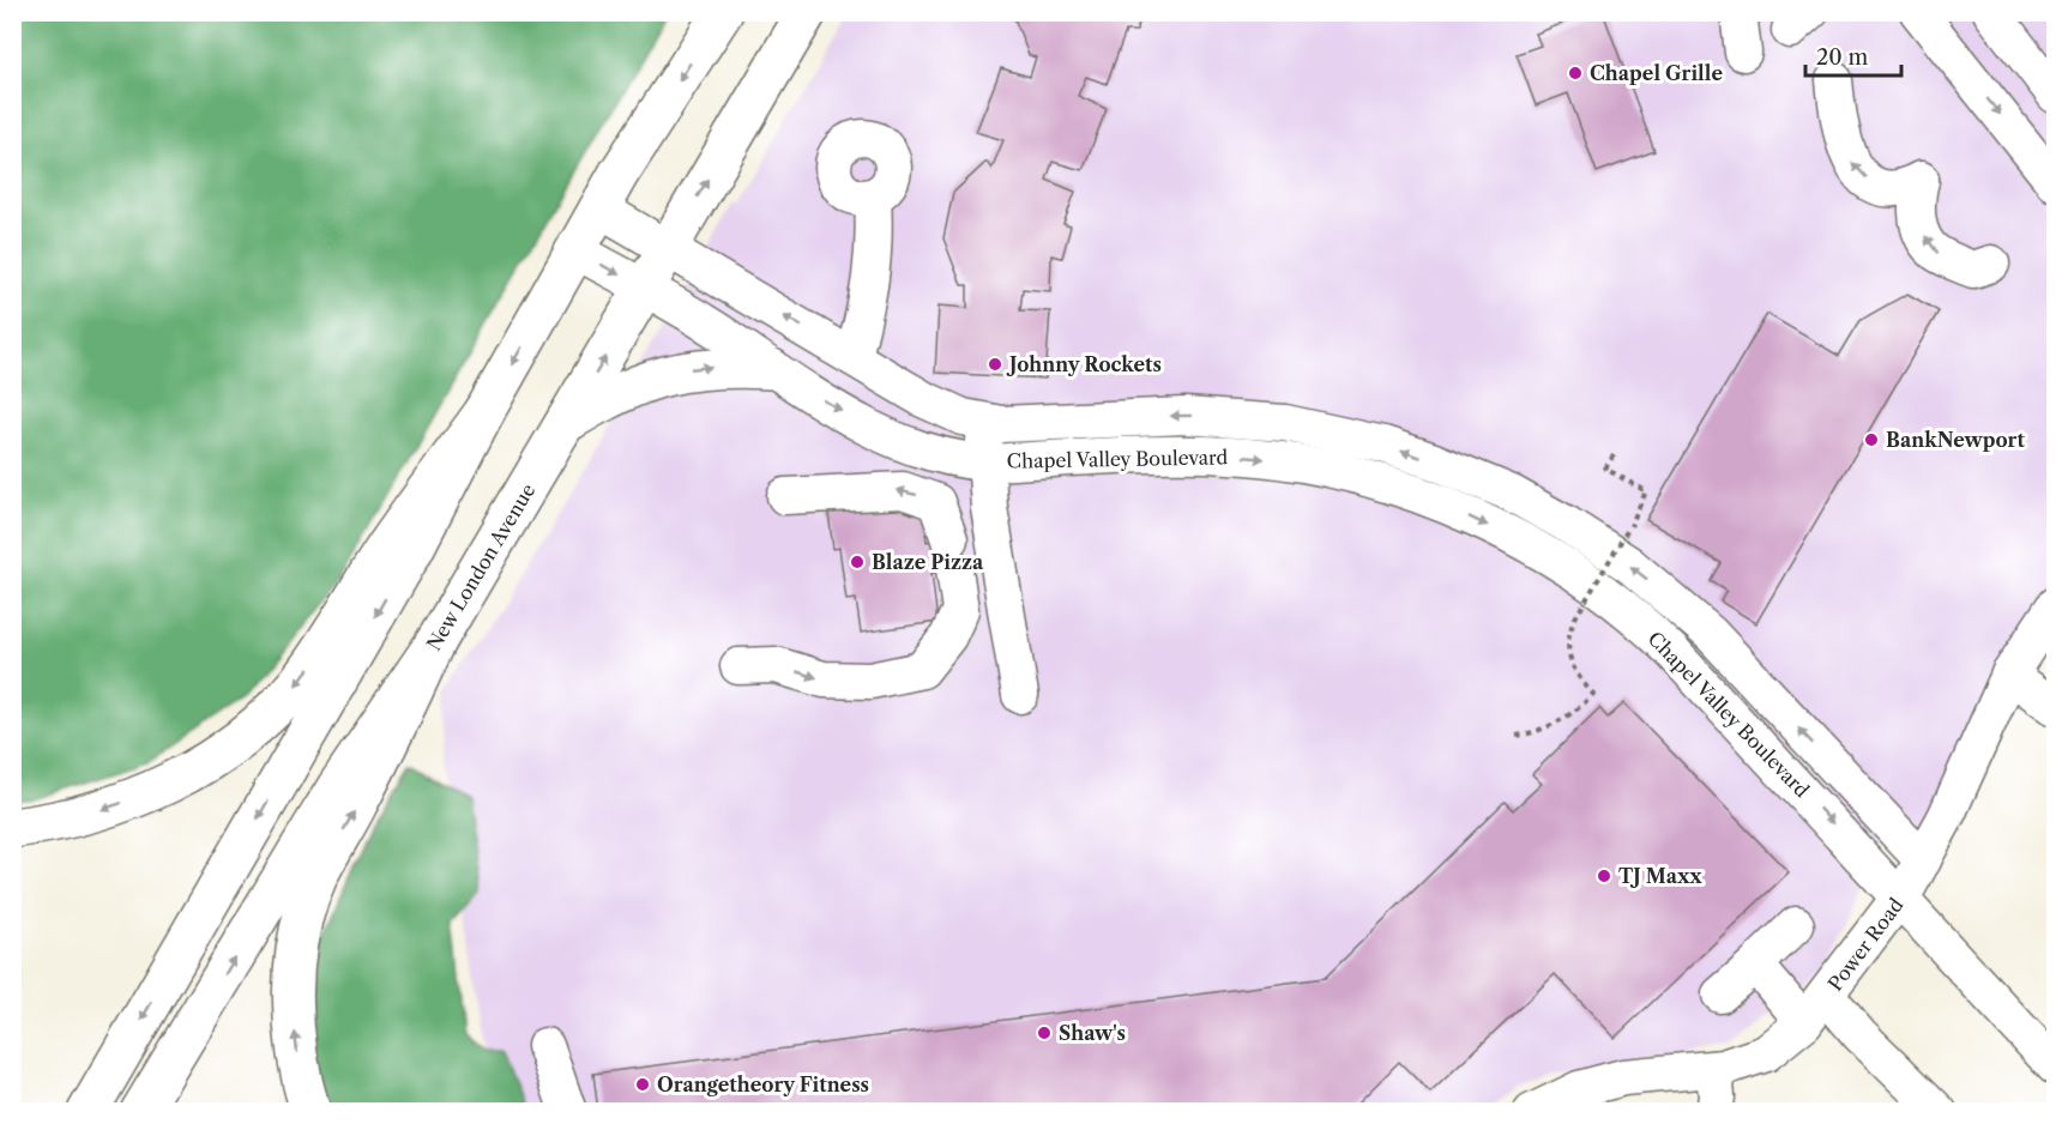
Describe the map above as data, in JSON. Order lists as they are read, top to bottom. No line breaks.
{"streets":{"main road":["New London Avenue"],"street":["Chapel Valley Boulevard","Power Road"]},"crossings":[["Chapel Valley Boulevard","New London Avenue"],["Chapel Valley Boulevard","Power Road"]],"places":["Chapel Grille","Johnny Rockets","BankNewport","Blaze Pizza","TJ Maxx","Shaw's","Orangetheory Fitness"],"scale_bar":"20 m"}
